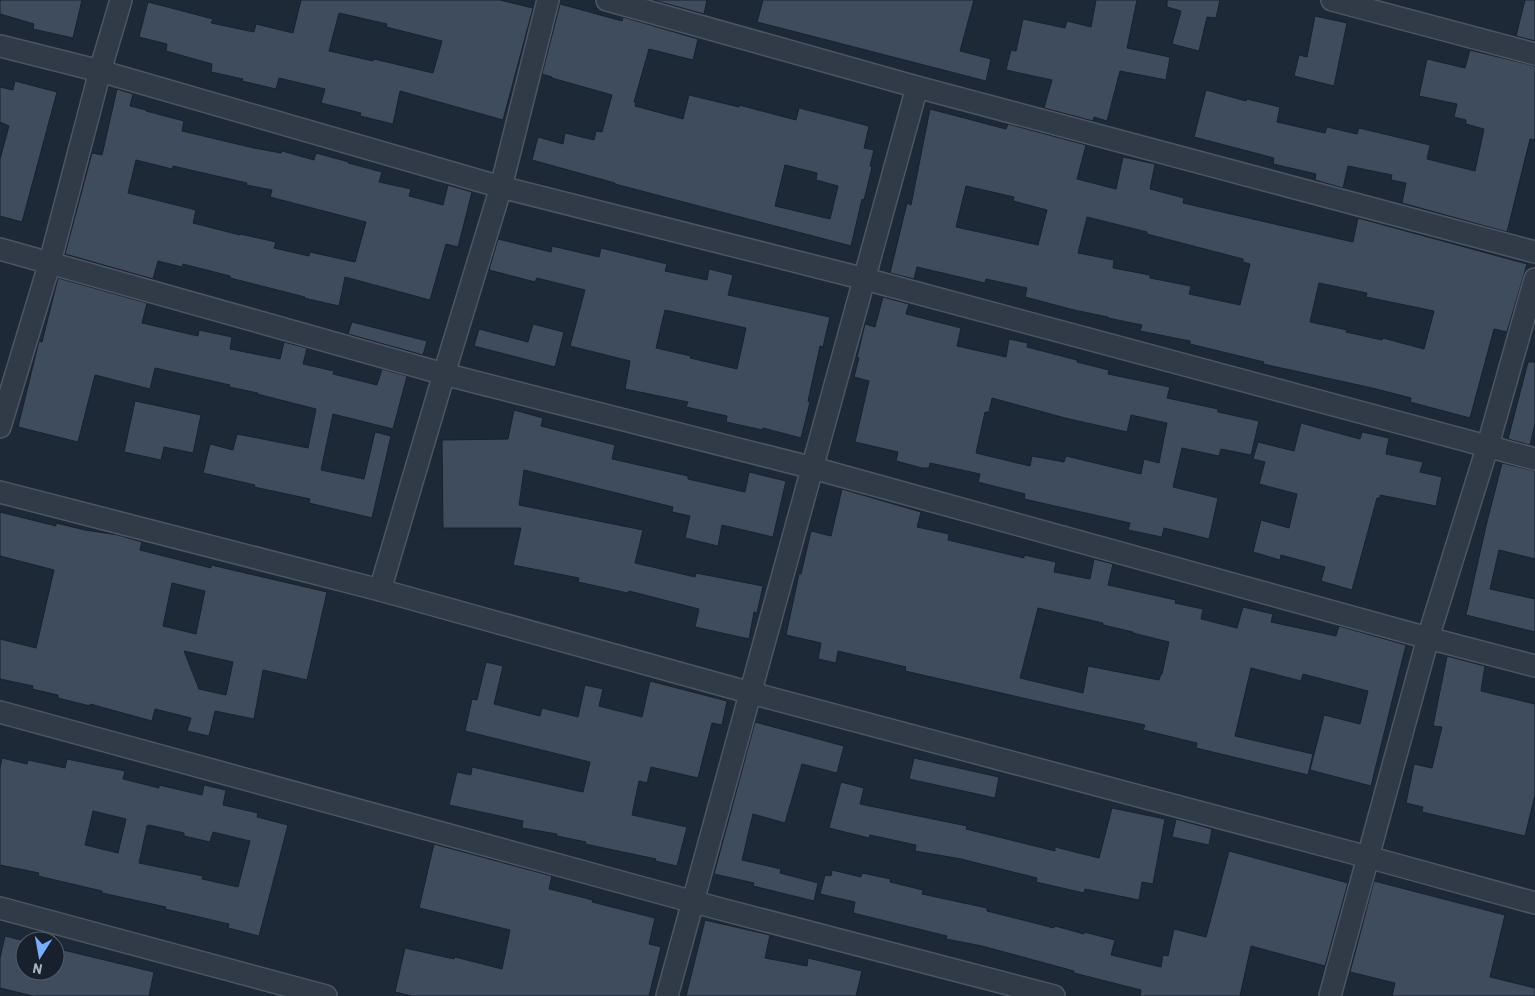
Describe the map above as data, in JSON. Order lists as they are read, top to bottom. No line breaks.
{"north":"bottom"}
